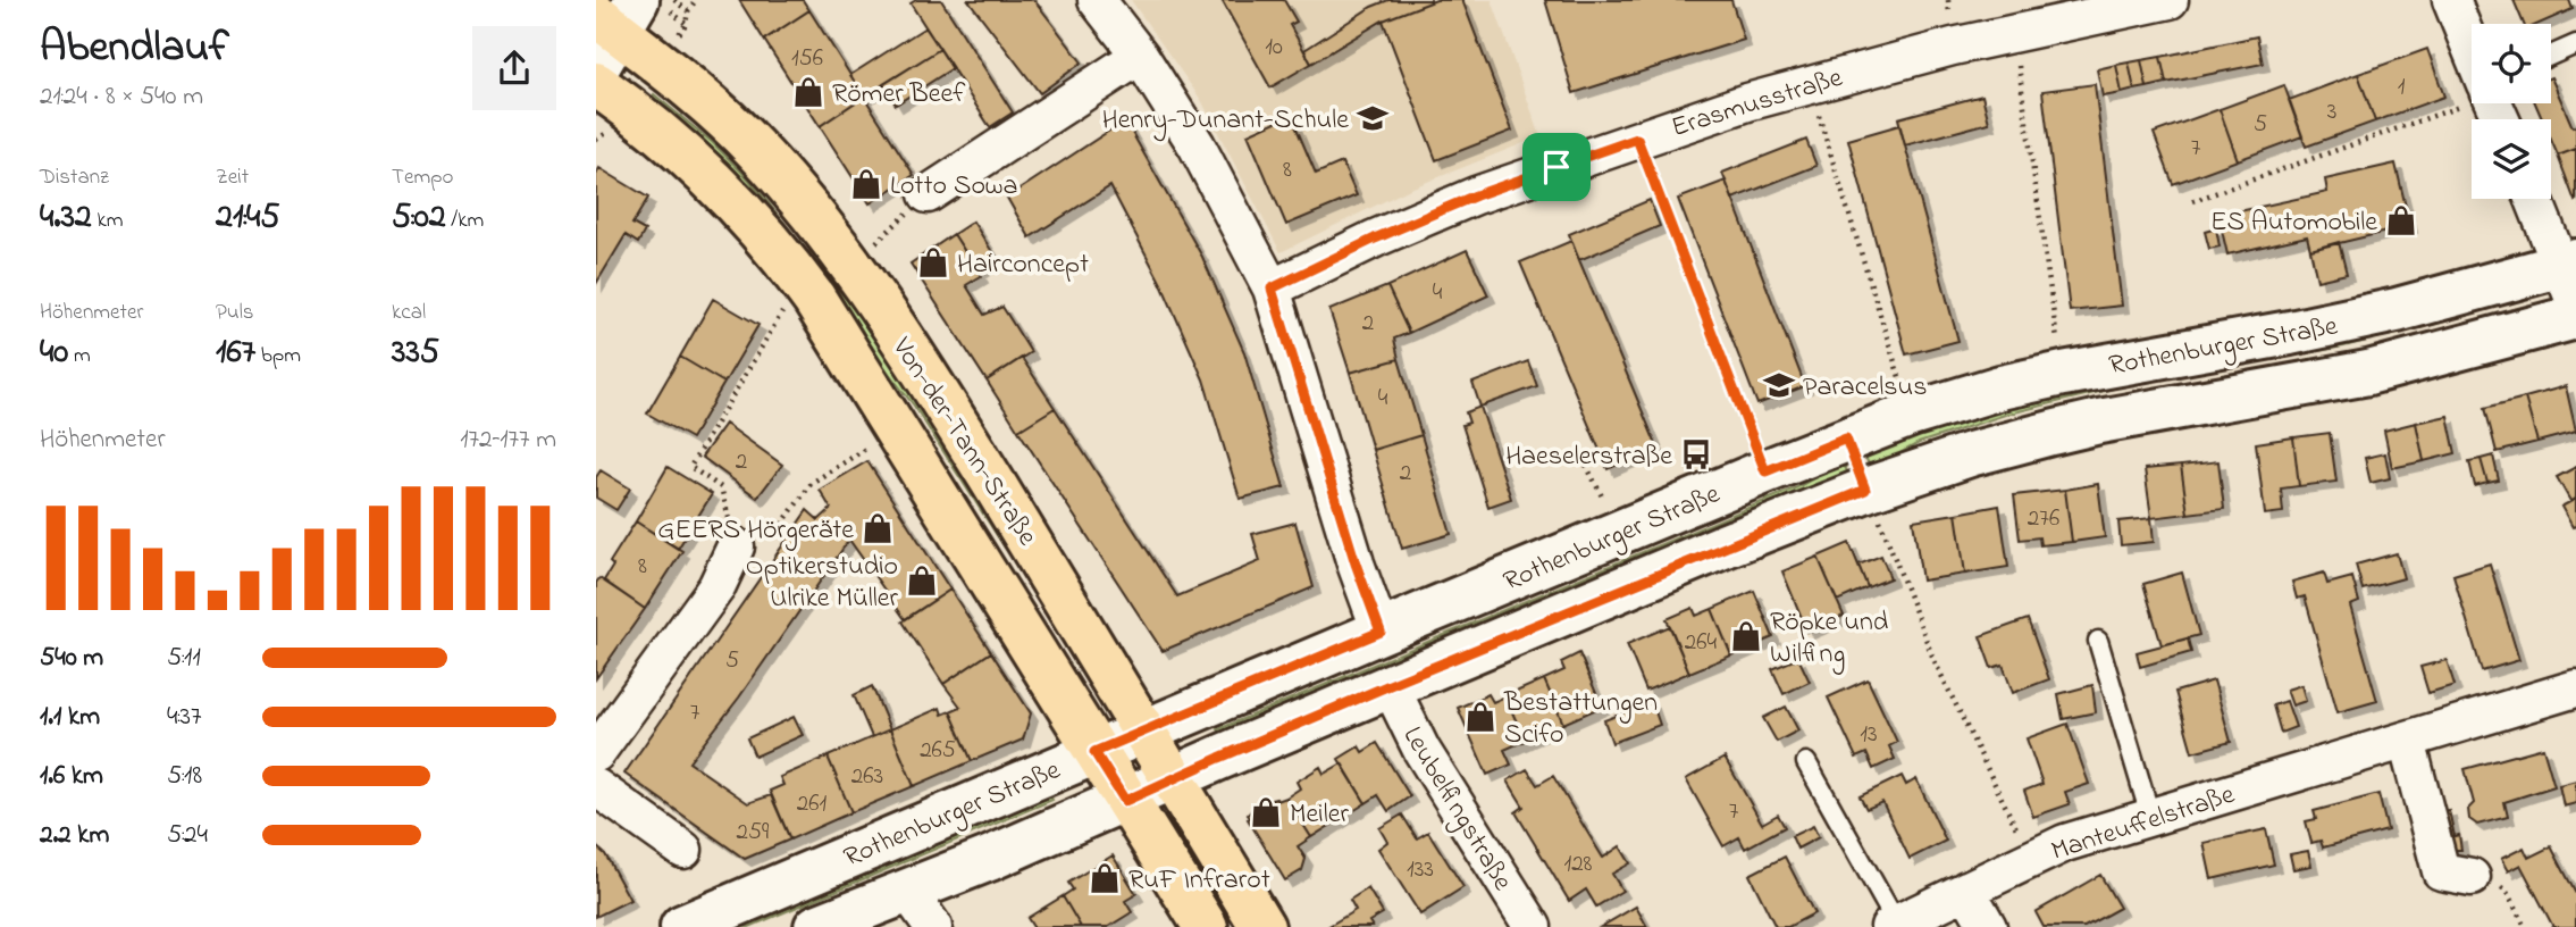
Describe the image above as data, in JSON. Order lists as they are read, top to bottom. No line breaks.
{"streets":{"main road":["Rothenburger Straße","Von-der-Tann-Straße"],"street":["Erasmusstraße","Leubelfingstraße","Manteuffelstraße"]},"crossings":[["Rothenburger Straße","Von-der-Tann-Straße"],["Rothenburger Straße","Leubelfingstraße"]],"places":{"shop":["Römer Beef","Lotto Sowa","ES Automobile","Hairconcept","GEERS Hörgeräte","Optikerstudio Ulrike Müller","Röpke und Wilfing","Bestattungen Scifo","Meiler","RuF Infrarot"],"school or university":["Henry-Dunant-Schule","Paracelsus"],"bus stop":["Haeselerstraße"]},"house_numbers":["10","156","1","3","5","7","8","4","2","4","2","2","276","8","264","5","7","13","265","263","261","7","259","128","133"],"page":{"heading":["Abendlauf","21:24 · 8 × 540 m"],"stats":[["Distanz","4.32 km"],["Zeit","21:45"],["Tempo","5:02 /km"],["Höhenmeter","40 m"],["Puls","167 bpm"],["kcal","335"]],"chart":["Höhenmeter","172–177 m"],"list":[{"name":"540 m","note":"5:11"},{"name":"1.1 km","note":"4:37"},{"name":"1.6 km","note":"5:18"},{"name":"2.2 km","note":"5:24"}]}}
